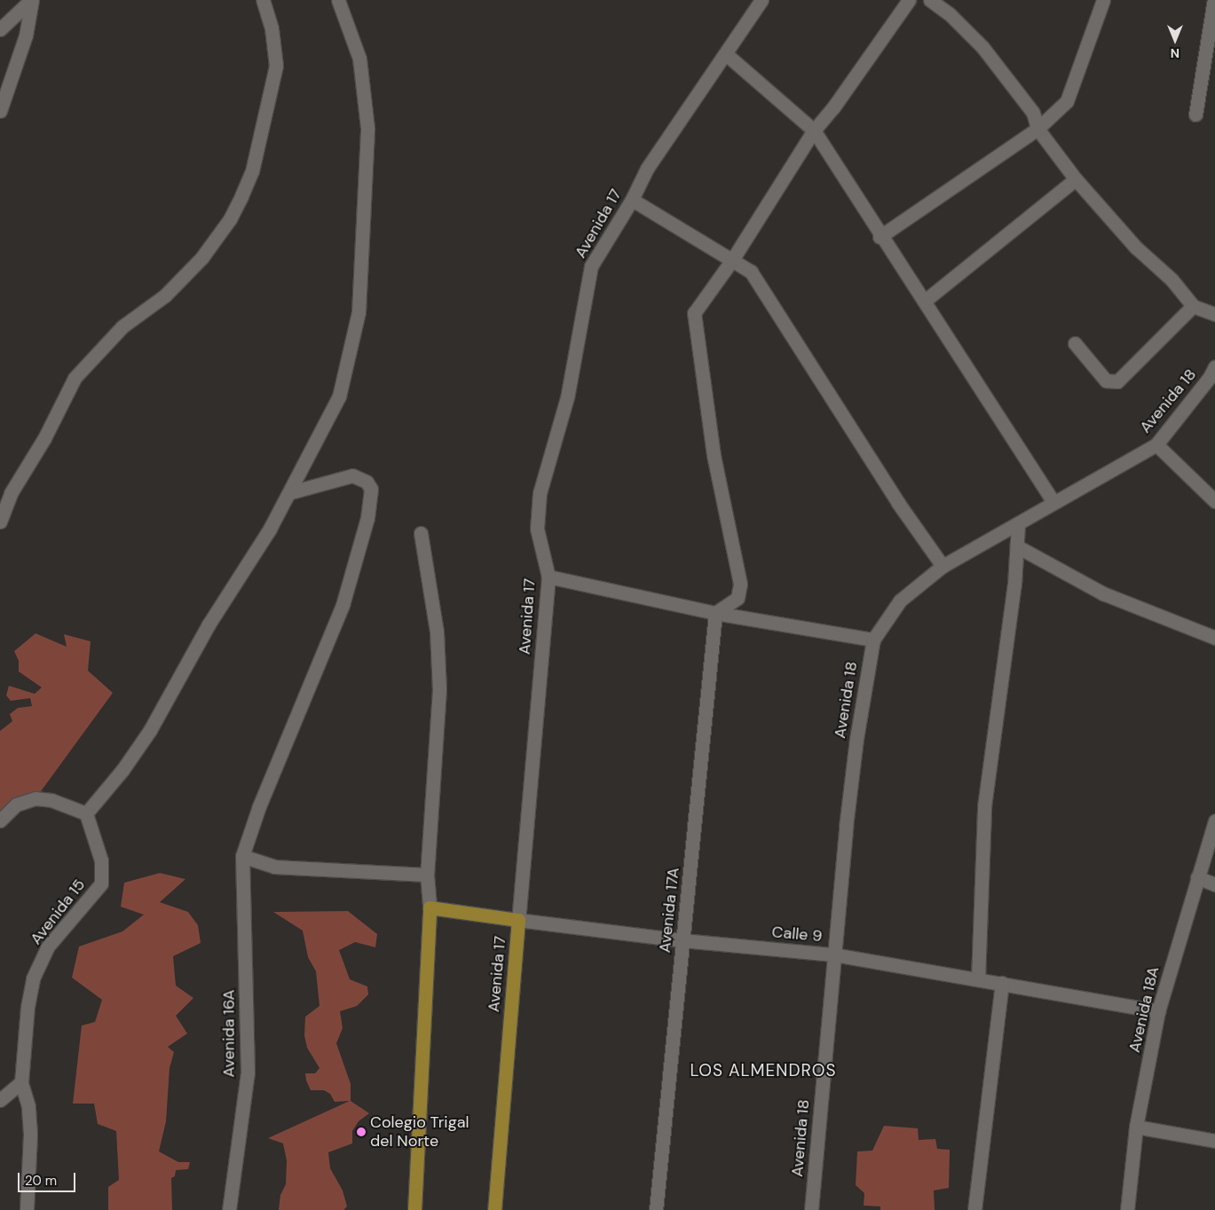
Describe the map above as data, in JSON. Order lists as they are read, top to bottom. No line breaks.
{"streets":{"main road":["Avenida 17","Calle 9"],"street":["Avenida 18","Avenida 17A","Avenida 15","Avenida 18A","Avenida 16A"]},"crossings":[["Avenida 17","Calle 9"],["Avenida 18","Calle 9"],["Avenida 17A","Calle 9"],["Calle 9","Avenida 18A"]],"districts":["LOS ALMENDROS"],"places":["Colegio Trigal del Norte"],"scale_bar":"20 m","north":"bottom"}
